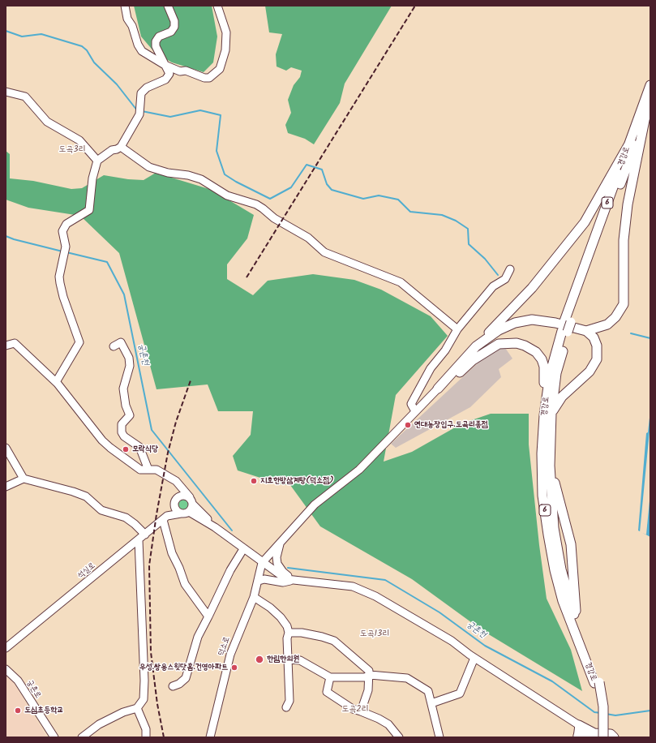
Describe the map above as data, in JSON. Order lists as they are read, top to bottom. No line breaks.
{"streets":{"main road":["경강로","6"],"street":["석실로","덕소로","궁촌로"]},"districts":["도곡3리","도곡13리","도곡2리"],"water":["궁촌천"],"places":["연대농장입구.도곡리종점","모락식당","지호한방삼계탕(덕소점)","한림한의원","우성.쌍용스윗닷홈.건영아파트","도심초등학교"]}
